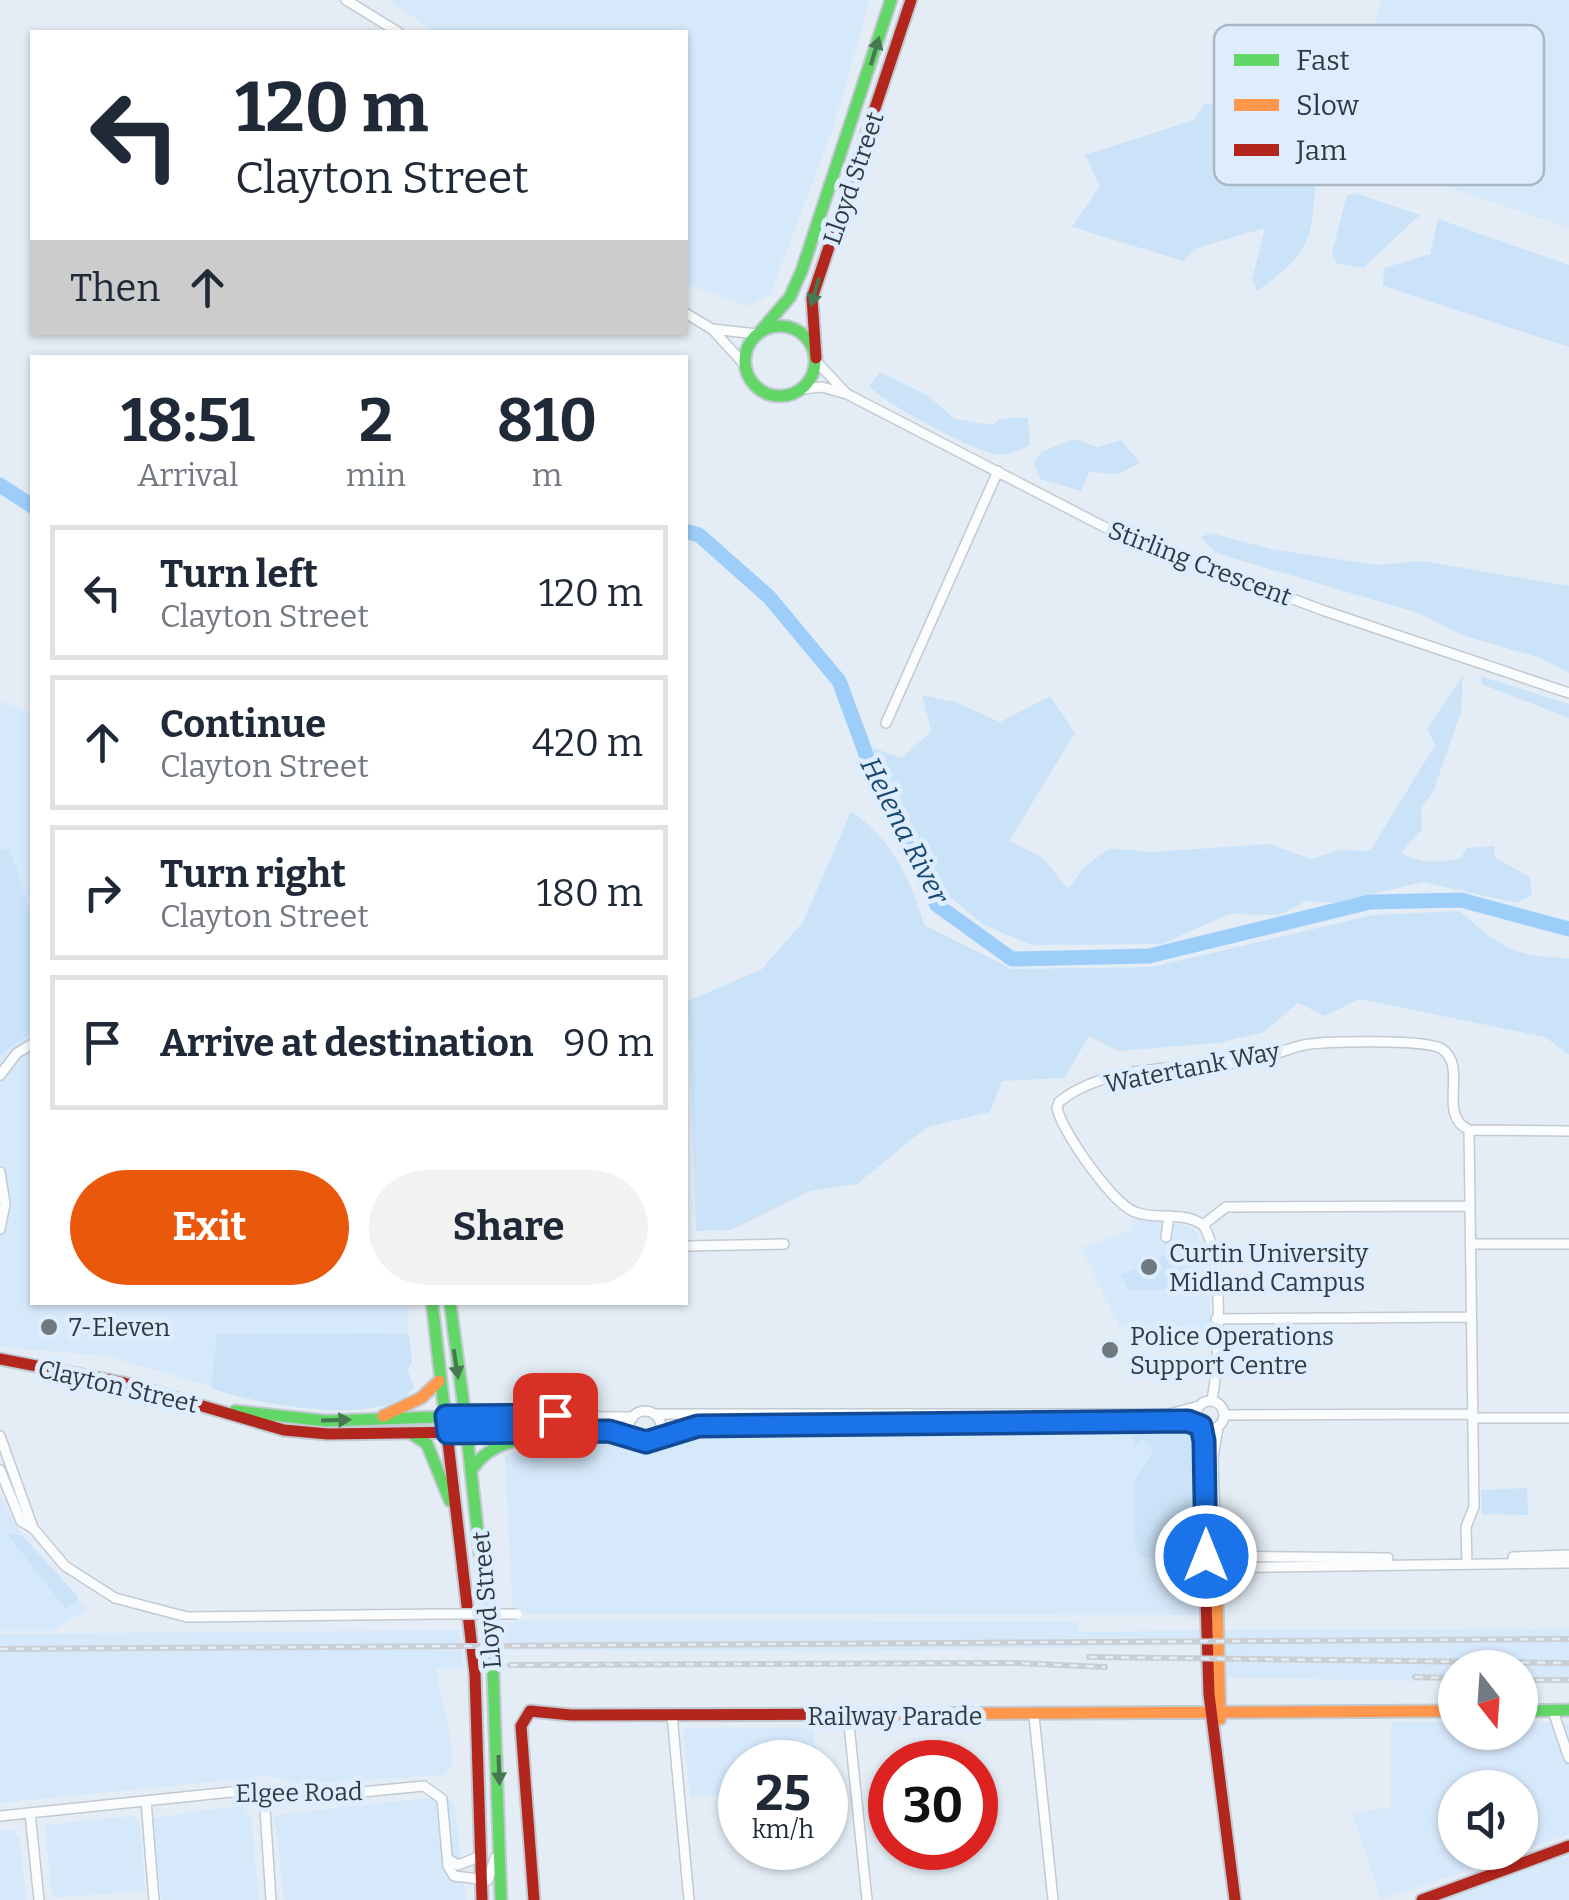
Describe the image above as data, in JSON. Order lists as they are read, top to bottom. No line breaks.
{"streets":{"main road":["Lloyd Street","Clayton Street","Railway Parade"],"street":["Stirling Crescent","Watertank Way","Elgee Road"]},"crossings":[["Lloyd Street","Stirling Crescent"],["Lloyd Street","Clayton Street"]],"water":["Helena River"],"places":["Curtin University Midland Campus","7-Eleven","Police Operations Support Centre"],"legend":["Fast","Slow","Jam"],"north":"bottom","page":{"turn":["120 m","Clayton Street"],"then":"Then","eta":["18:51","Arrival","2","min","810","m"],"list":[{"name":"Turn left","note":"Clayton Street","value":"120 m"},{"name":"Continue","note":"Clayton Street","value":"420 m"},{"name":"Turn right","note":"Clayton Street","value":"180 m"},{"name":"Arrive at destination","value":"90 m"}],"buttons":["Exit","Share"],"speed":"25 km/h","limit":"30"}}
